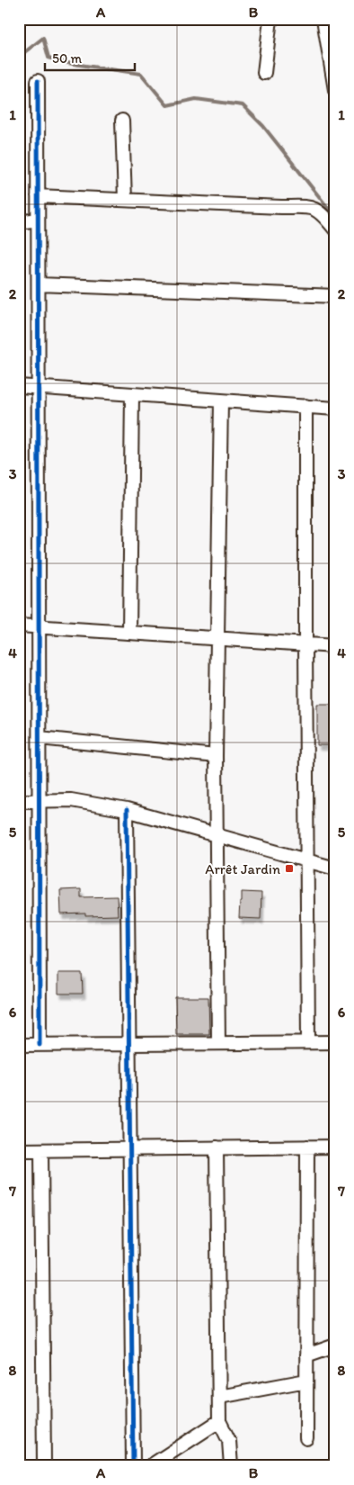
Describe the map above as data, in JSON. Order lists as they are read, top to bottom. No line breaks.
{"places":{"transit":["Arrêt Jardin"]},"scale_bar":"50 m","grid":{"columns":["A","B"],"rows":["1","2","3","4","5","6","7","8"]}}
